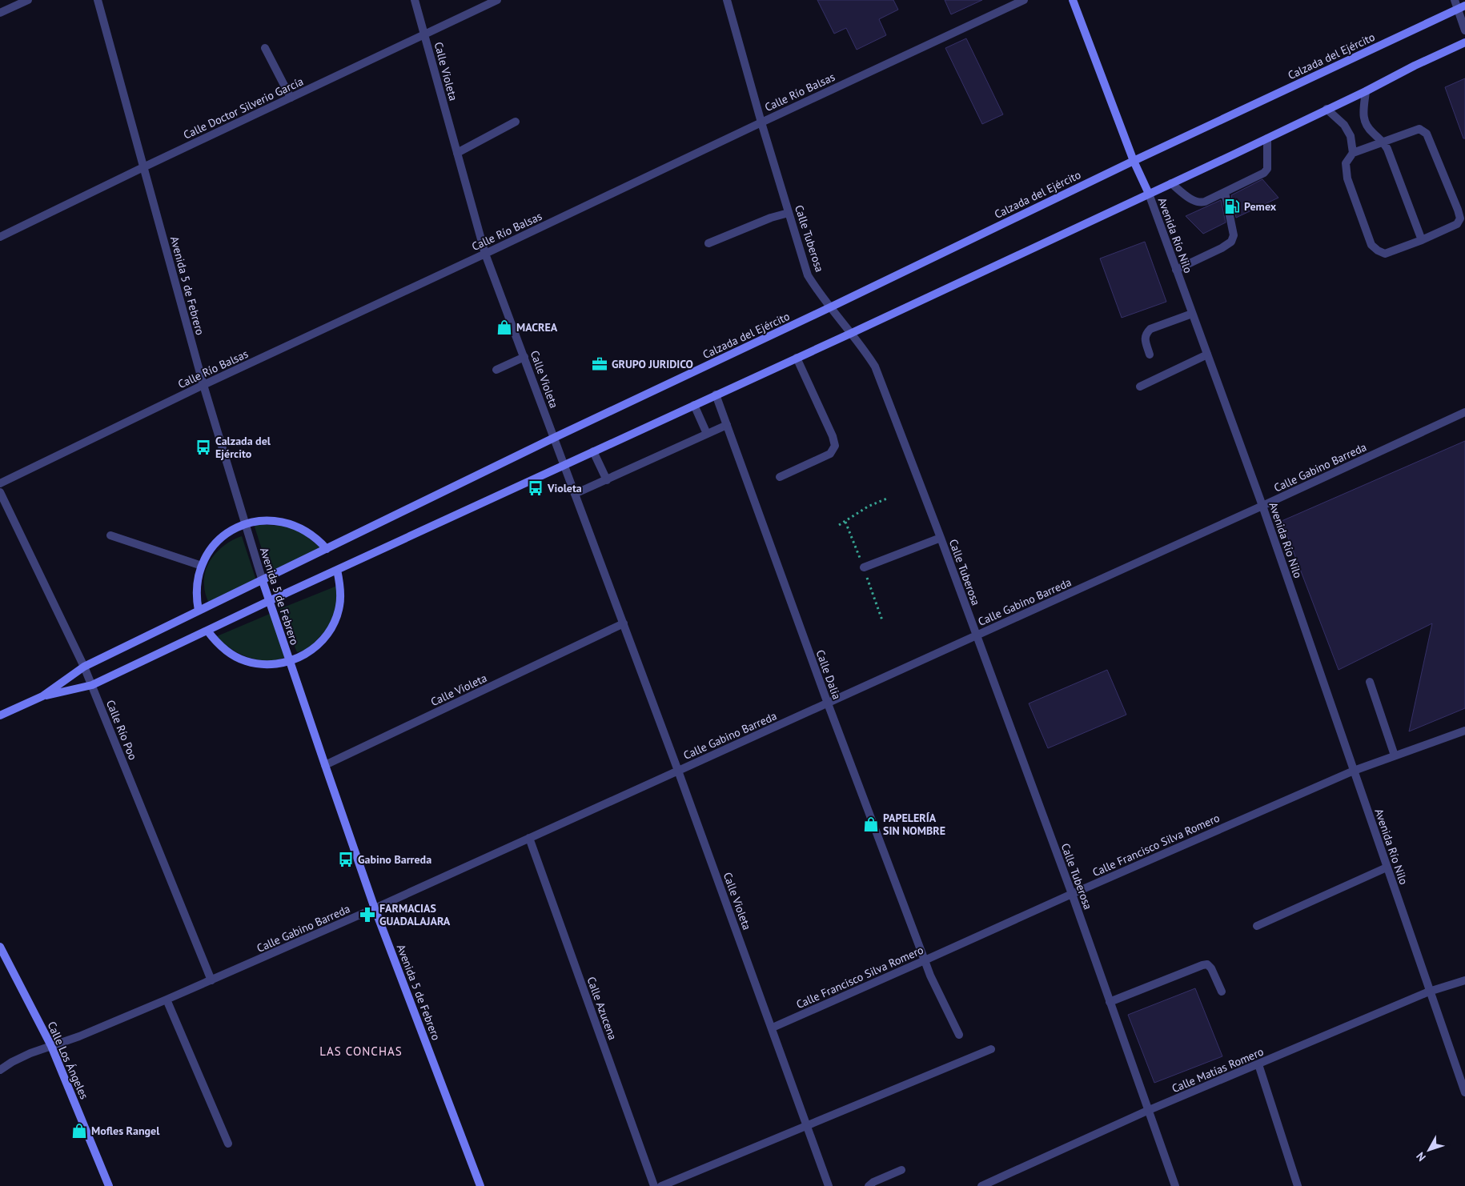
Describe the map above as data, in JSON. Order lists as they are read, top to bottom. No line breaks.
{"streets":{"main road":["Calzada del Ejército","Avenida Río Nilo","Avenida 5 de Febrero","Calle Los Ángeles"],"street":["Calle Violeta","Calle Río Balsas","Calle Doctor Silverio García","Calle Tuberosa","Calle Gabino Barreda","Calle Dalia","Calle Río Poo","Calle Francisco Silva Romero","Calle Azucena","Calle Matías Romero"]},"crossings":[["Calzada del Ejército","Calle Violeta"],["Calzada del Ejército","Avenida Río Nilo"],["Calzada del Ejército","Calle Tuberosa"],["Calzada del Ejército","Avenida 5 de Febrero"],["Calzada del Ejército","Calle Dalia"],["Calzada del Ejército","Calle Río Poo"],["Calle Violeta","Calle Río Balsas"],["Calle Violeta","Calle Doctor Silverio García"],["Calle Violeta","Avenida 5 de Febrero"],["Calle Violeta","Calle Gabino Barreda"],["Calle Violeta","Calle Francisco Silva Romero"],["Calle Río Balsas","Calle Tuberosa"],["Calle Río Balsas","Avenida 5 de Febrero"],["Calle Doctor Silverio García","Avenida 5 de Febrero"],["Avenida Río Nilo","Calle Gabino Barreda"],["Avenida Río Nilo","Calle Francisco Silva Romero"],["Avenida Río Nilo","Calle Matías Romero"],["Calle Tuberosa","Calle Gabino Barreda"],["Calle Tuberosa","Calle Francisco Silva Romero"],["Calle Tuberosa","Calle Matías Romero"],["Avenida 5 de Febrero","Calle Gabino Barreda"],["Calle Gabino Barreda","Calle Dalia"],["Calle Gabino Barreda","Calle Río Poo"],["Calle Gabino Barreda","Calle Azucena"],["Calle Gabino Barreda","Calle Los Ángeles"],["Calle Dalia","Calle Francisco Silva Romero"]],"districts":["LAS CONCHAS"],"places":{"fuel station":["Pemex"],"shop":["MACREA","PAPELERÍA SIN NOMBRE","Mofles Rangel"],"office":["GRUPO JURIDICO"],"bus stop":["Calzada del Ejército","Violeta","Gabino Barreda"],"pharmacy":["FARMACIAS GUADALAJARA"]},"north":"bottom left"}
